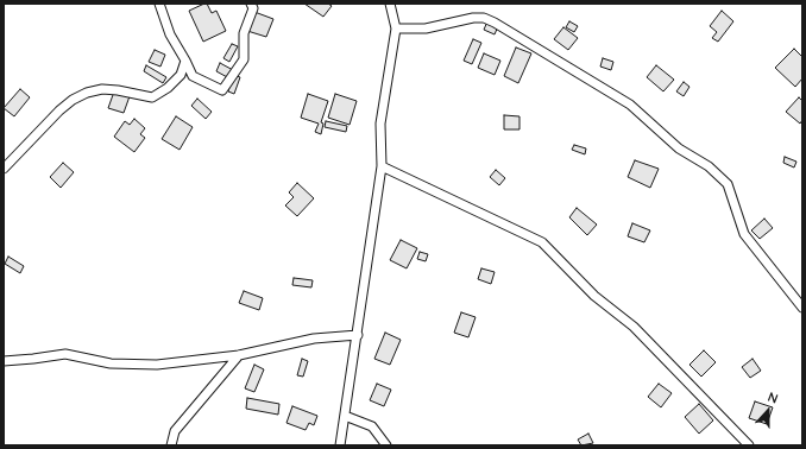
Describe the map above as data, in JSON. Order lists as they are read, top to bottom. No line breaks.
{"north":"top"}
